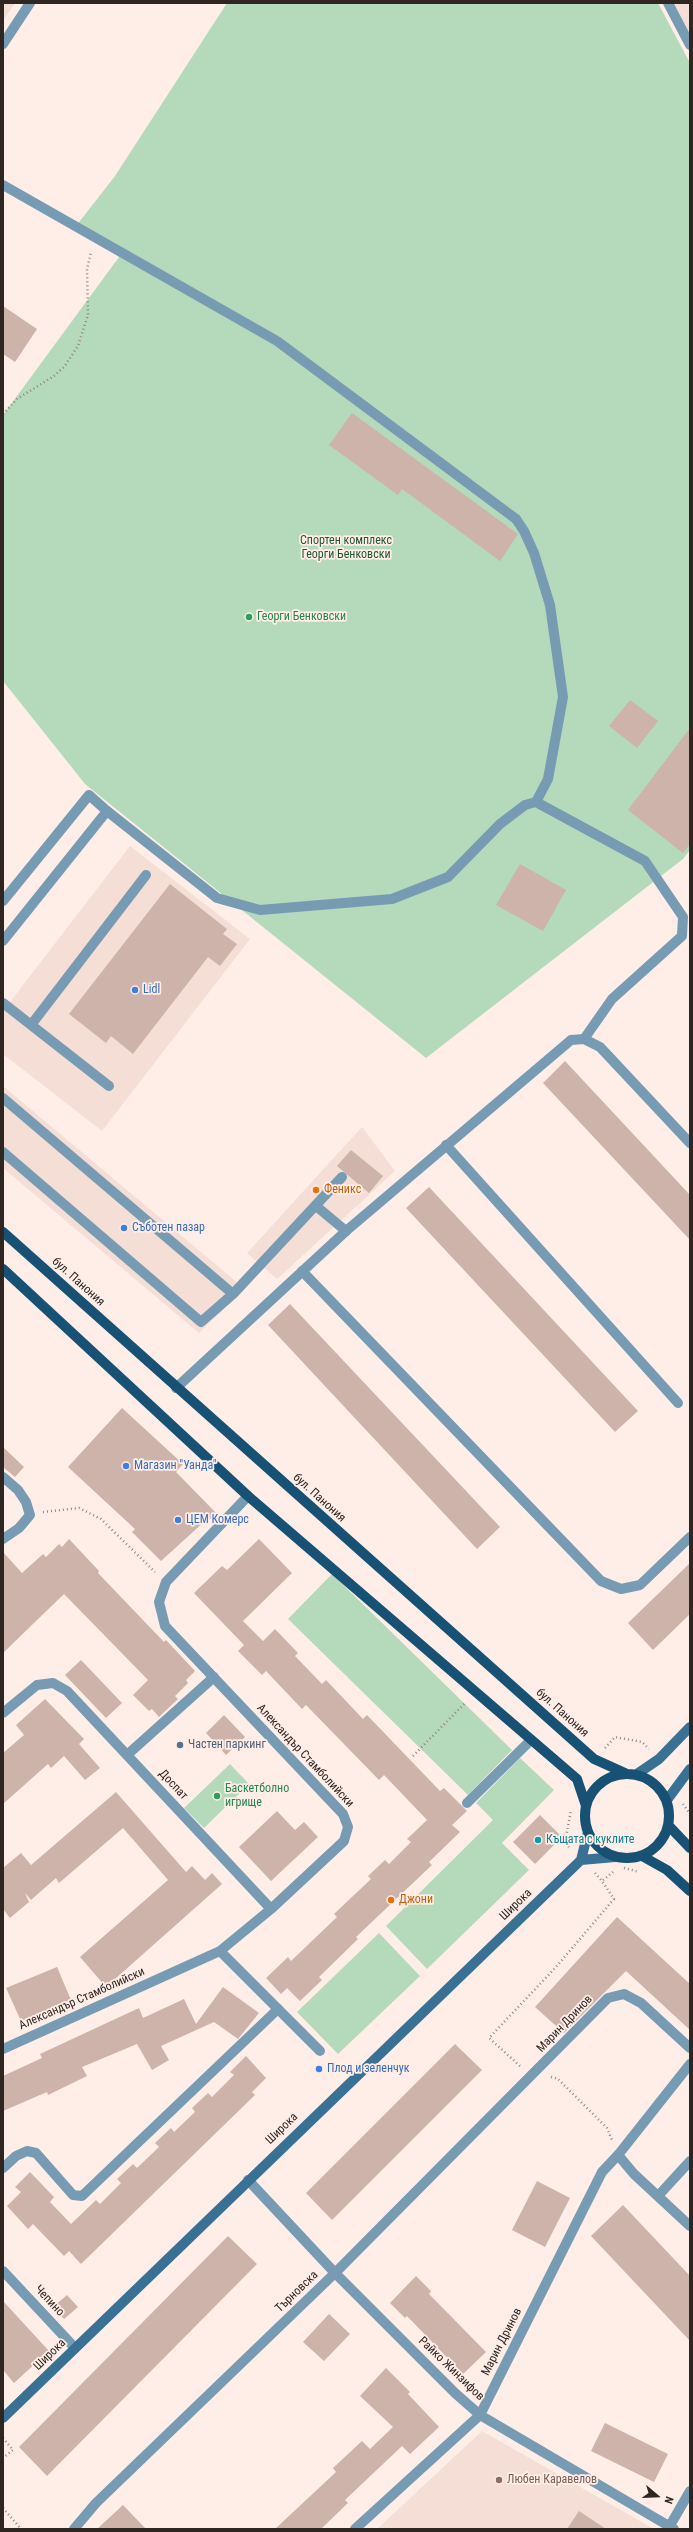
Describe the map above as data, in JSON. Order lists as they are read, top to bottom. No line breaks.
{"streets":{"main road":["бул. Панония","Широка"],"street":["Александър Стамболийски","Доспат","Марин Дринов","Търновска","Чепино","Райко Жинзифов"]},"crossings":[["бул. Панония","Александър Стамболийски"],["Александър Стамболийски","Доспат"],["Широка","Чепино"],["Широка","Райко Жинзифов"],["Марин Дринов","Търновска"],["Марин Дринов","Райко Жинзифов"],["Търновска","Райко Жинзифов"]],"parks":["Спортен комплекс Георги Бенковски"],"places":["Георги Бенковски","Lidl","Феникс","Съботен пазар","Магазин \"Уанда\"","ЦЕМ Комерс","Частен паркинг","Баскетболно игрище","Къщата с куклите","Джони","Плод и зеленчук","Любен Каравелов"],"north":"right"}
